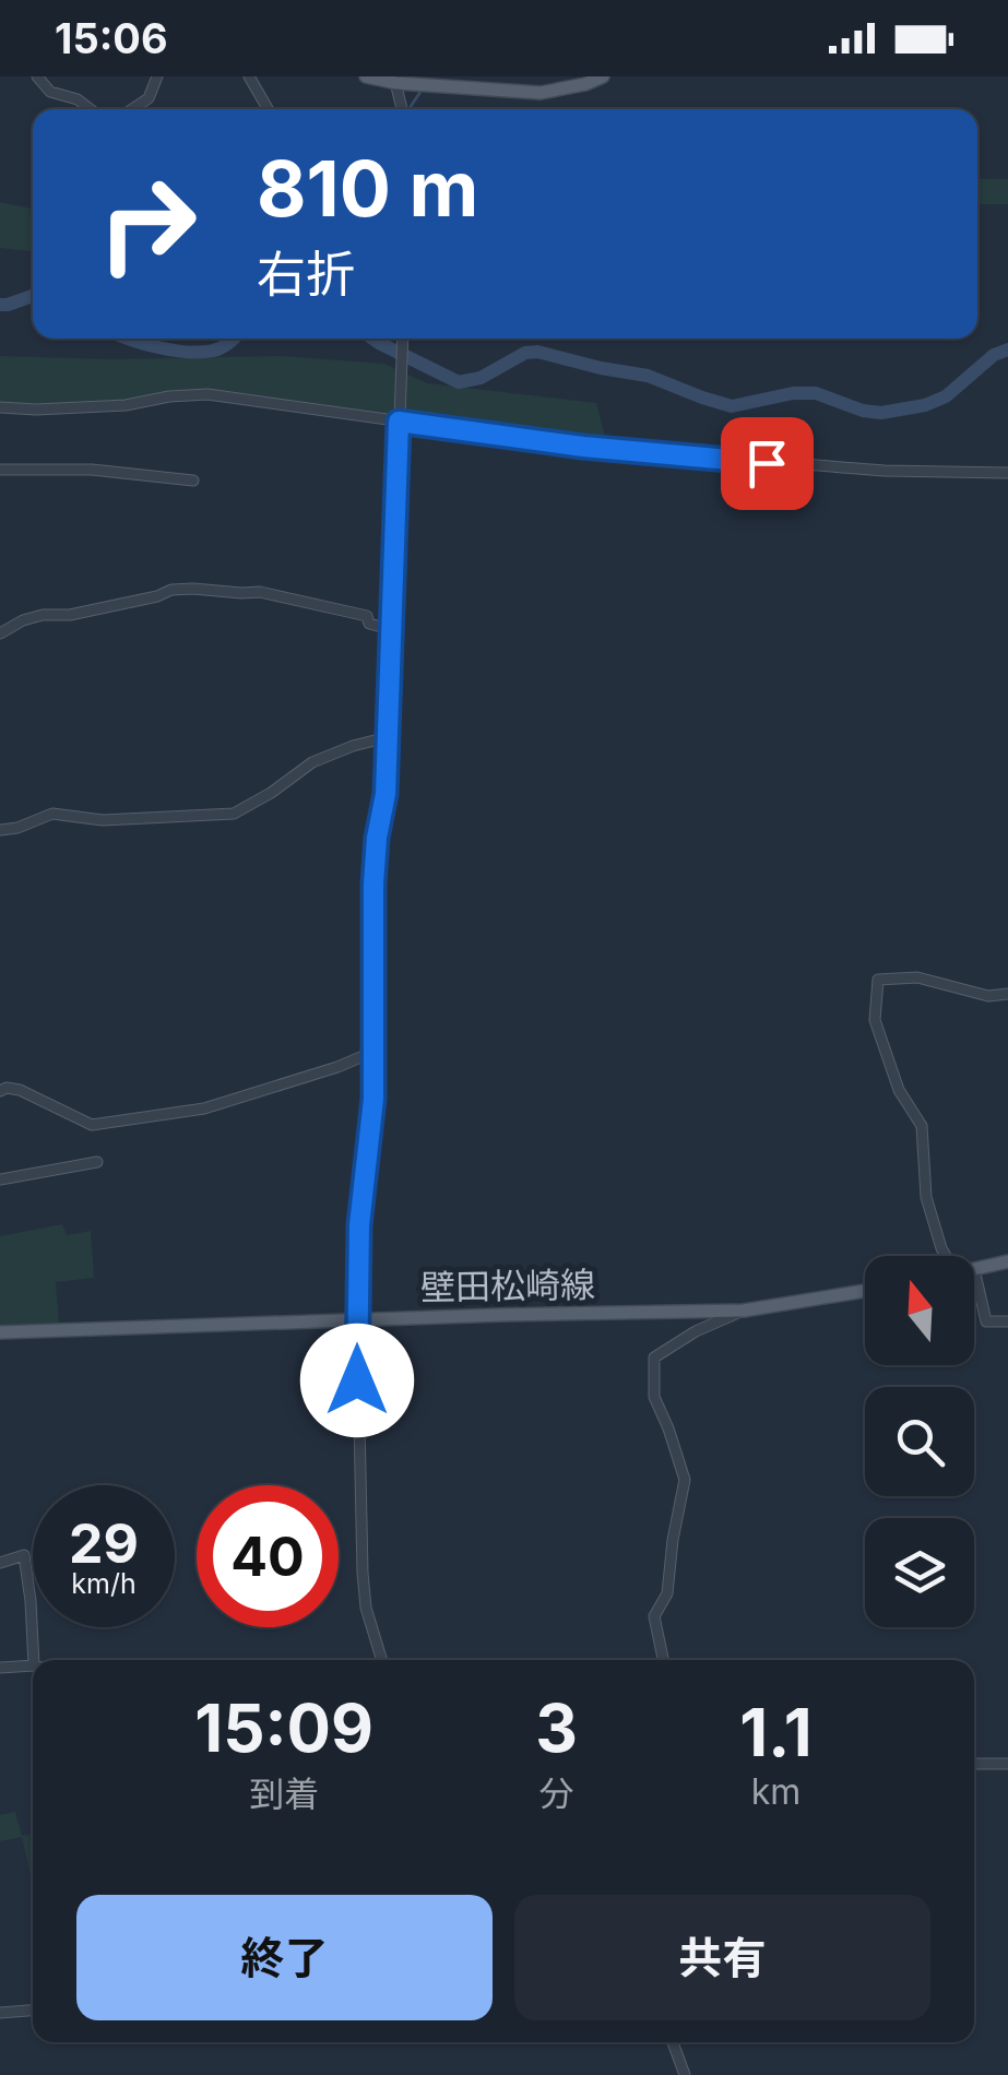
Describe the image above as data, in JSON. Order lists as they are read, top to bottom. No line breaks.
{"streets":{"main road":["壁田松崎線"]},"north":"top","page":{"status":"15:06","turn":["810 m","右折"],"speed":"29 km/h","limit":"40","eta":["15:09","到着","3","分","1.1","km"],"buttons":["終了","共有"]}}
